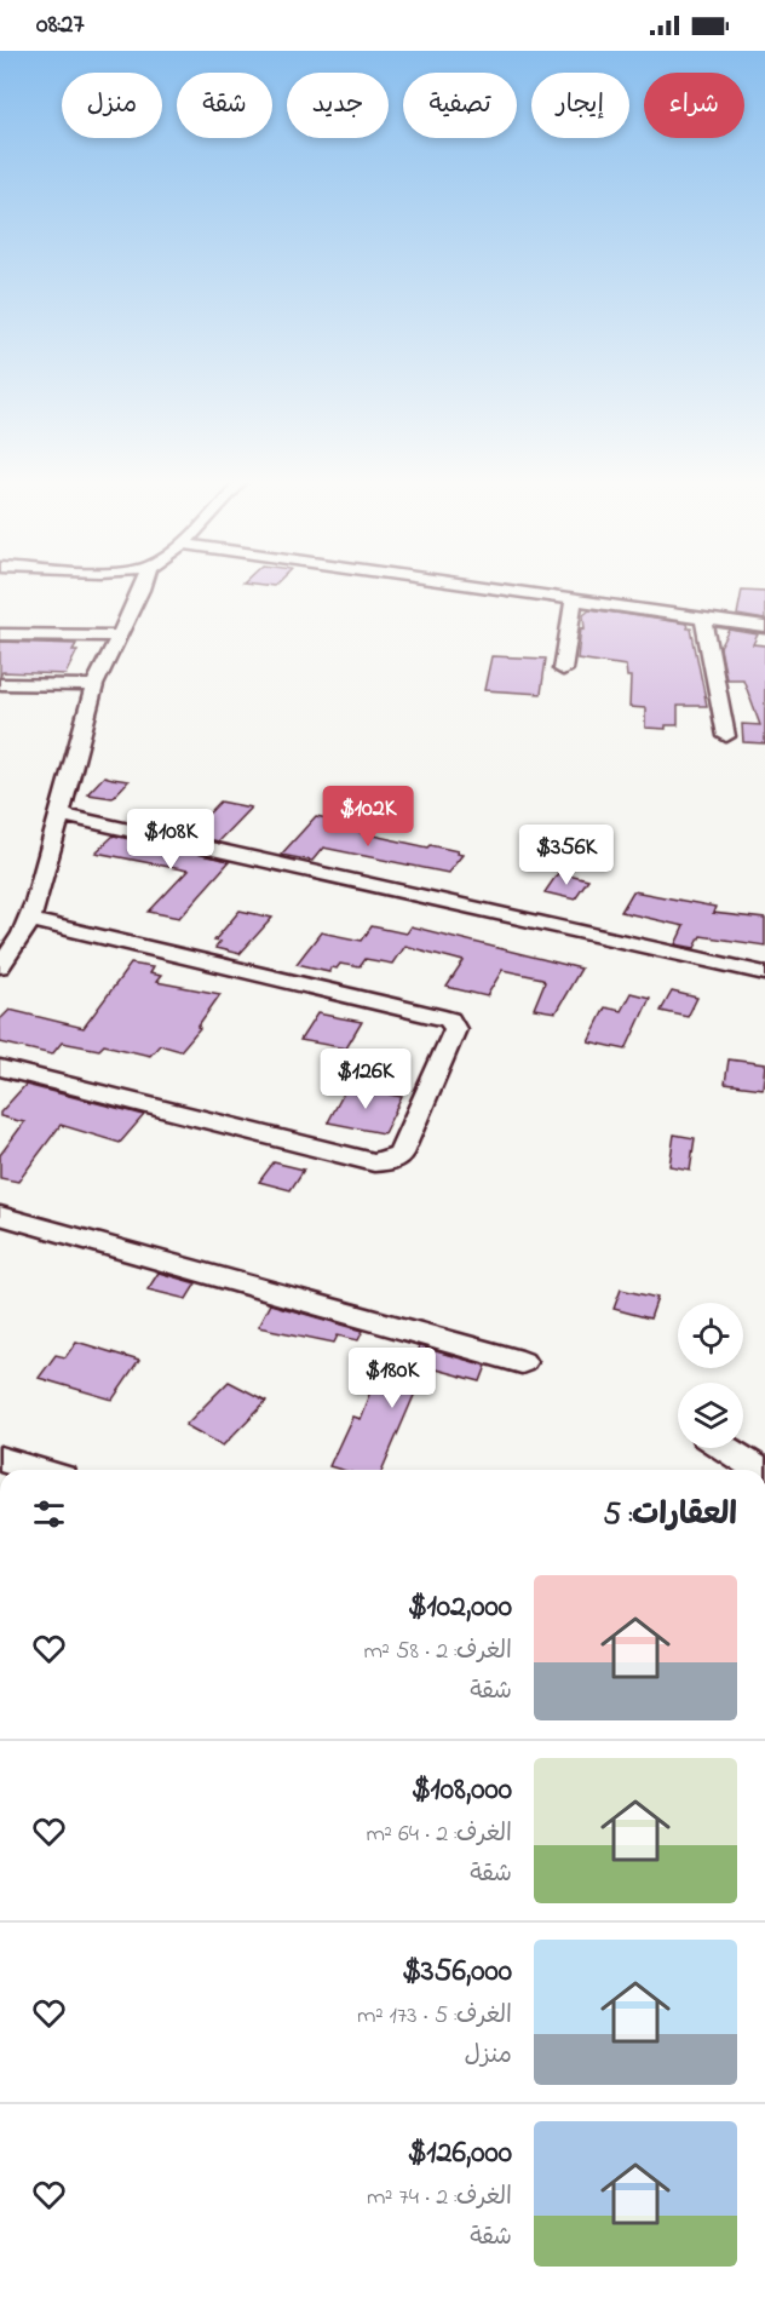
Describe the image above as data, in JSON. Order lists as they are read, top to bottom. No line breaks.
{"page":{"status":"08:27","chip":["شراء","إيجار","تصفية","جديد","شقة","منزل"],"price":["$102K","$108K","$356K","$126K","$180K"],"heading":"العقارات: 5","list":[{"name":"$102,000","note":"الغرف: 2 · 58 m² · شقة"},{"name":"$108,000","note":"الغرف: 2 · 64 m² · شقة"},{"name":"$356,000","note":"الغرف: 5 · 173 m² · منزل"},{"name":"$126,000","note":"الغرف: 2 · 74 m² · شقة"}]}}
